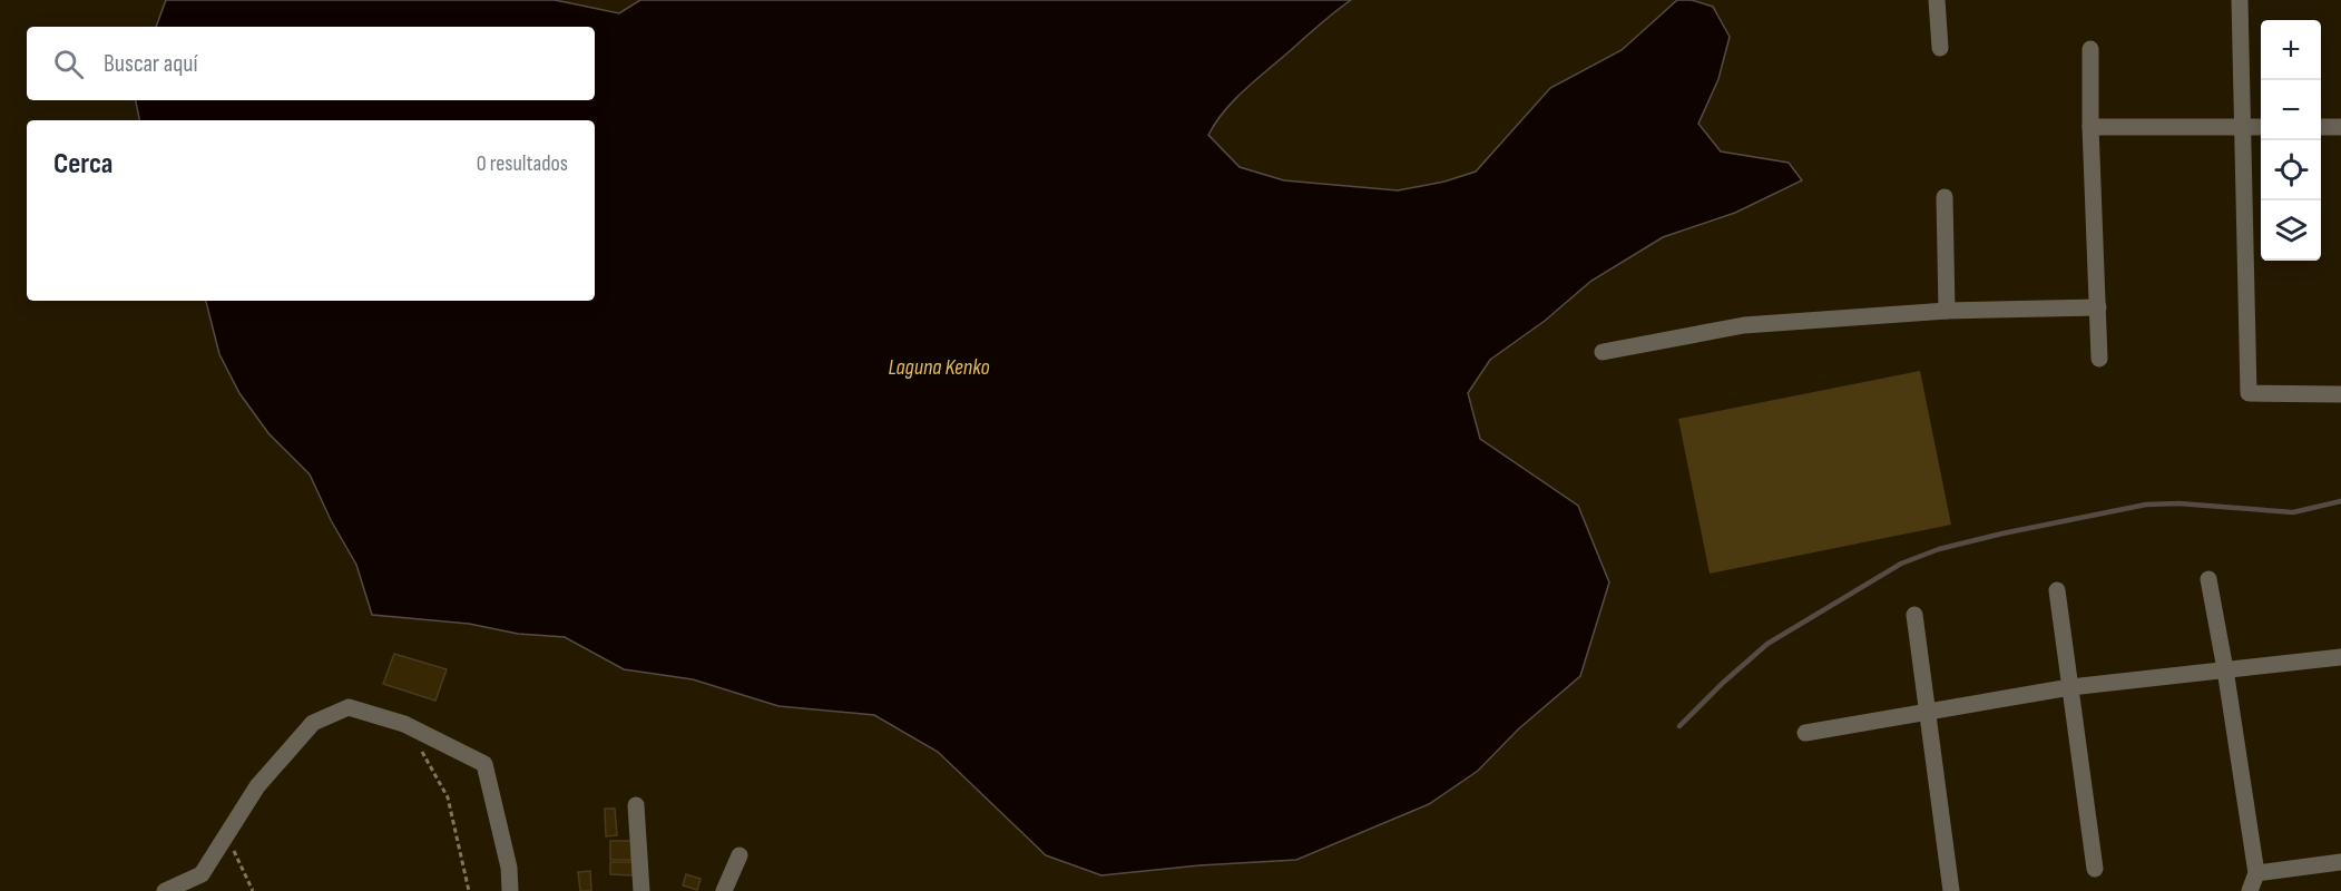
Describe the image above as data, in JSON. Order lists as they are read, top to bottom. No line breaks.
{"water":["Laguna Kenko"],"page":{"map_buttons":["+","−"],"search":"Buscar aquí","heading":["Cerca","0 resultados"]}}
